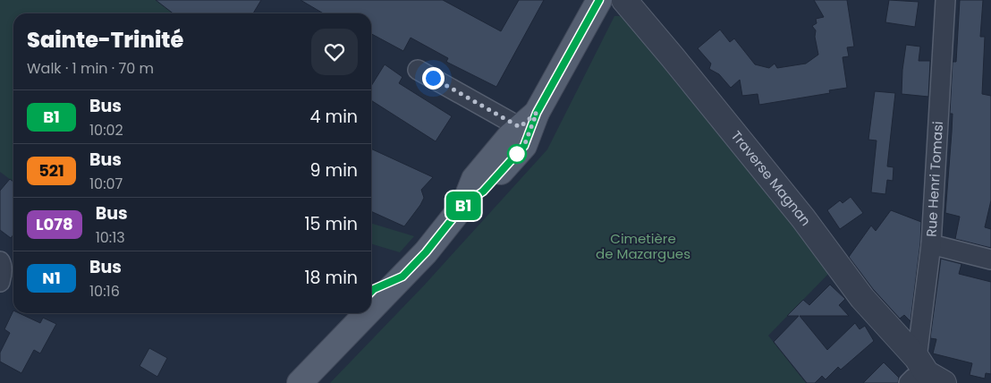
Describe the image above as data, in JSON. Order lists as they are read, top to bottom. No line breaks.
{"streets":{"street":["Traverse Magnan","Rue Henri Tomasi"]},"crossings":[["Traverse Magnan","Rue Henri Tomasi"]],"parks":["Cimetière de Mazargues"],"lines":["bus line B1"],"page":{"on_map":"B1","heading":["Sainte-Trinité","Walk · 1 min · 70 m"],"list":[{"mark":"B1","name":"Bus","note":"10:02","value":"4 min"},{"mark":"521","name":"Bus","note":"10:07","value":"9 min"},{"mark":"L078","name":"Bus","note":"10:13","value":"15 min"},{"mark":"N1","name":"Bus","note":"10:16","value":"18 min"}]}}
